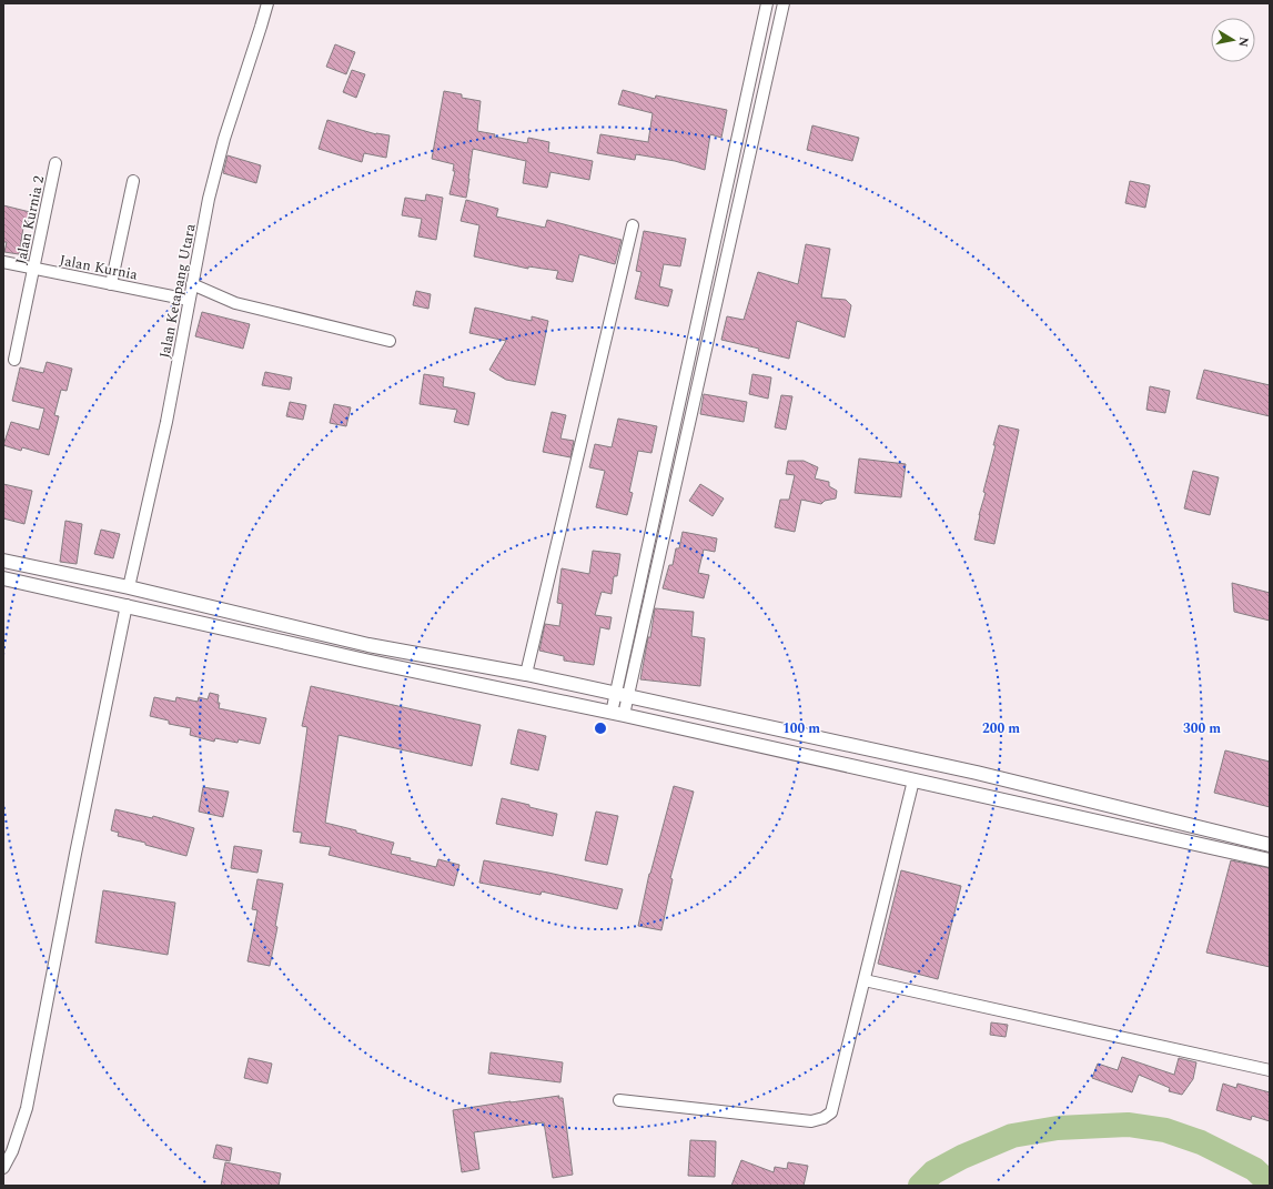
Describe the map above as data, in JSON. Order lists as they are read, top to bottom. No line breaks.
{"streets":{"street":["Jalan Kurnia 2","Jalan Kurnia","Jalan Ketapang Utara"]},"crossings":[["Jalan Kurnia 2","Jalan Kurnia"],["Jalan Kurnia","Jalan Ketapang Utara"]],"north":"right","rings":["100 m","200 m","300 m"]}
